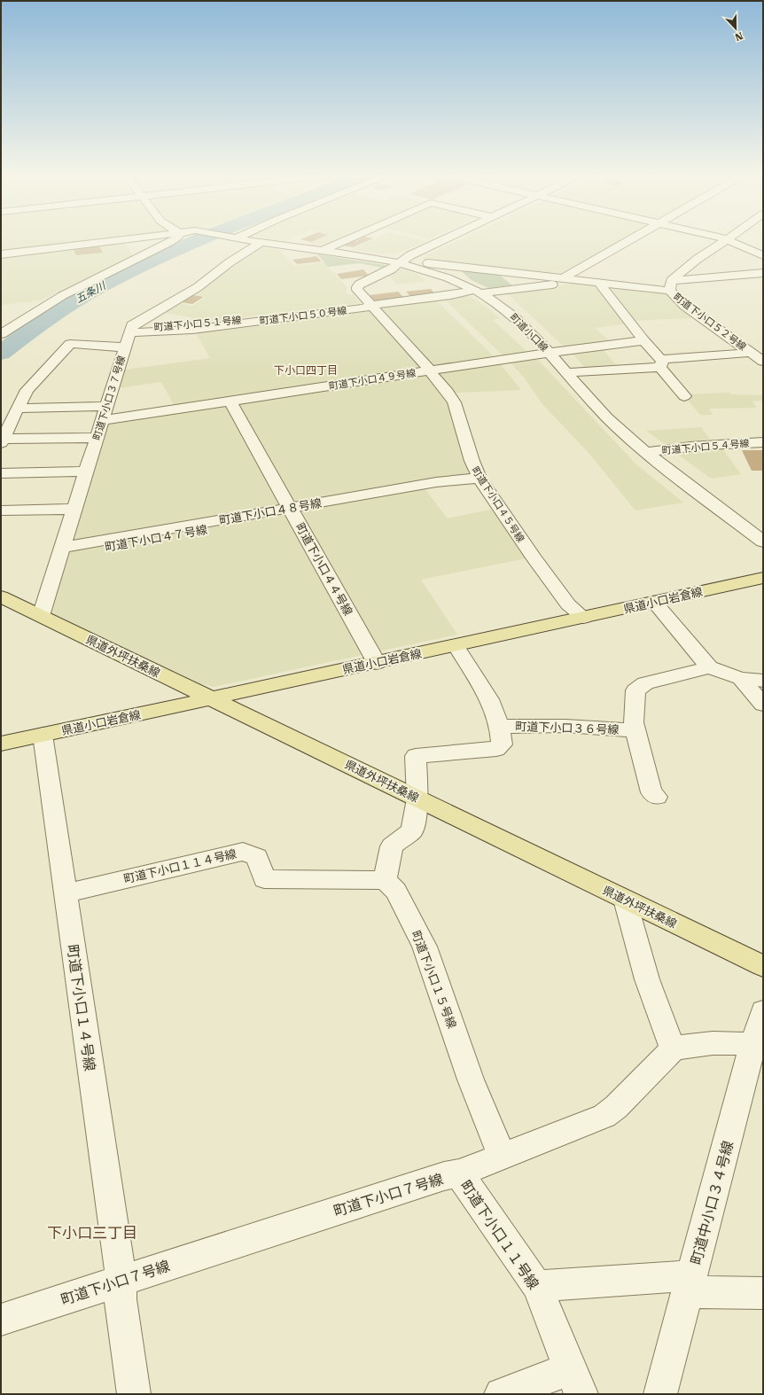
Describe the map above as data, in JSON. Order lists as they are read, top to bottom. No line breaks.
{"streets":{"main road":["県道小口岩倉線","県道外坪扶桑線"],"street":["町道下小口５０号線","町道下小口５２号線","町道下小口５１号線","町道小口線","町道下小口４９号線","町道下小口３７号線","町道下小口５４号線","町道下小口４５号線","町道下小口４８号線","町道下小口４７号線","町道下小口４４号線","町道下小口３６号線","町道下小口１１４号線","町道下小口１５号線","町道下小口１４号線","町道下小口７号線","町道中小口３４号線","町道下小口１１号線"]},"crossings":[["町道下小口５０号線","町道下小口５２号線"],["町道下小口５０号線","町道下小口５１号線"],["町道下小口５０号線","町道小口線"],["町道下小口５０号線","町道下小口３７号線"],["町道下小口５０号線","町道下小口４５号線"],["町道下小口５１号線","町道下小口３７号線"],["町道下小口５１号線","町道下小口４５号線"],["町道小口線","町道下小口４９号線"],["町道小口線","町道下小口５４号線"],["町道小口線","町道下小口４５号線"],["町道下小口４９号線","町道下小口３７号線"],["町道下小口４９号線","町道下小口４５号線"],["町道下小口４９号線","町道下小口４４号線"],["町道下小口３７号線","町道下小口４７号線"],["町道下小口３７号線","県道外坪扶桑線"],["町道下小口４５号線","町道下小口４８号線"],["町道下小口４５号線","県道小口岩倉線"],["町道下小口４８号線","町道下小口４７号線"],["町道下小口４８号線","町道下小口４４号線"],["町道下小口４７号線","町道下小口４４号線"],["町道下小口４４号線","県道小口岩倉線"],["県道小口岩倉線","県道外坪扶桑線"],["県道小口岩倉線","町道下小口１４号線"],["町道下小口１１４号線","町道下小口１５号線"],["町道下小口１１４号線","町道下小口１４号線"],["町道下小口１５号線","町道下小口７号線"],["町道下小口１４号線","町道下小口７号線"],["町道下小口７号線","町道下小口１１号線"]],"districts":["下小口四丁目","下小口三丁目"],"water":["五条川"],"north":"bottom"}
